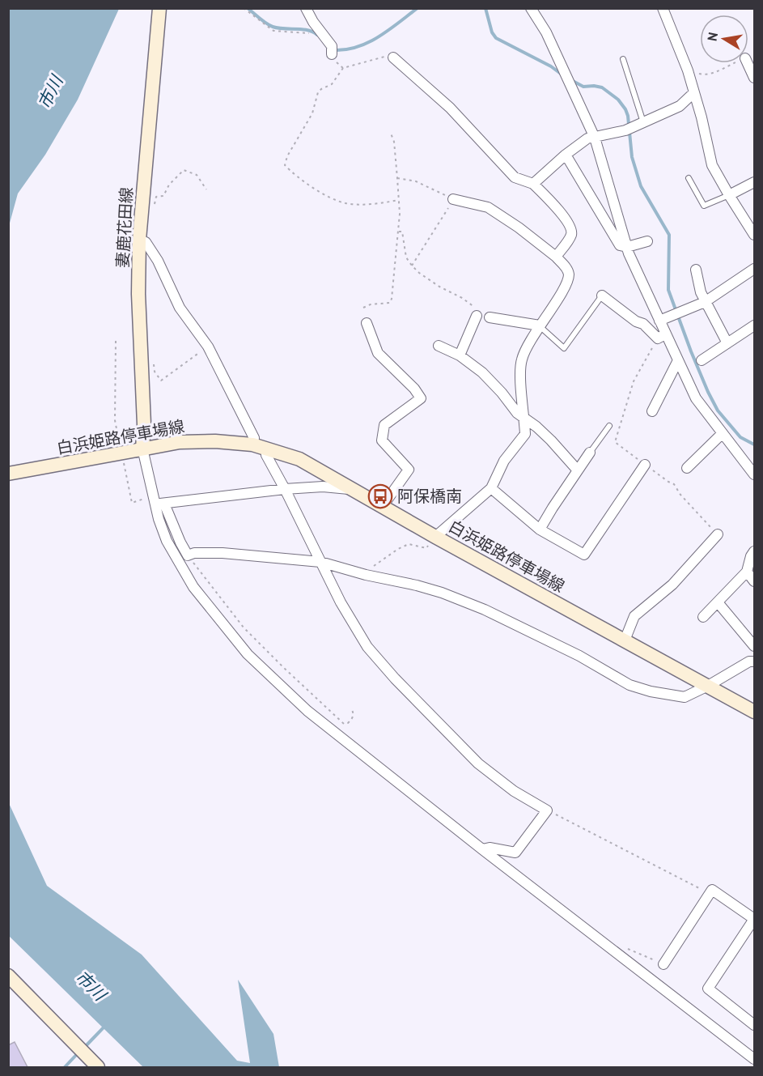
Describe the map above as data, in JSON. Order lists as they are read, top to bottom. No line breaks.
{"streets":{"main road":["妻鹿花田線","白浜姫路停車場線"]},"crossings":[["妻鹿花田線","白浜姫路停車場線"]],"water":["市川"],"places":{"bus stop":["阿保橋南"]},"north":"left"}
